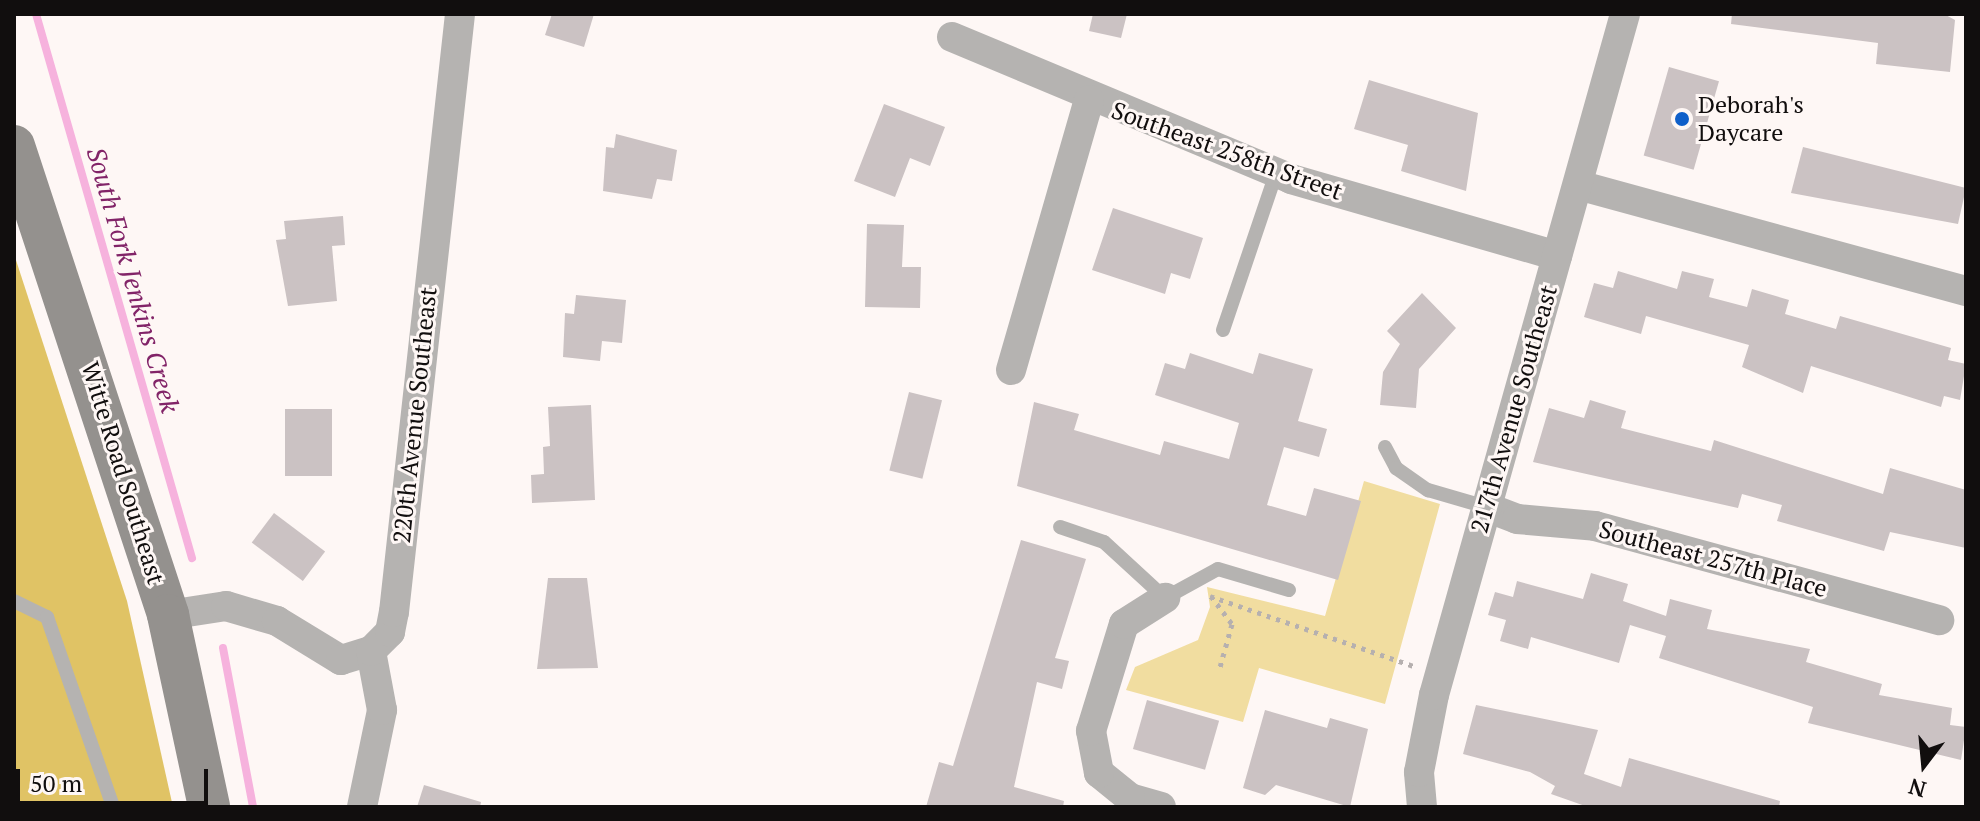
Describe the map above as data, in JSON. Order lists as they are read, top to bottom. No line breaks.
{"streets":{"street":["Southeast 258th Street","217th Avenue Southeast","220th Avenue Southeast","Witte Road Southeast","Southeast 257th Place"]},"crossings":[["Southeast 258th Street","217th Avenue Southeast"],["217th Avenue Southeast","Southeast 257th Place"]],"water":["South Fork Jenkins Creek"],"places":["Deborah's Daycare"],"scale_bar":"50 m","north":"bottom"}
